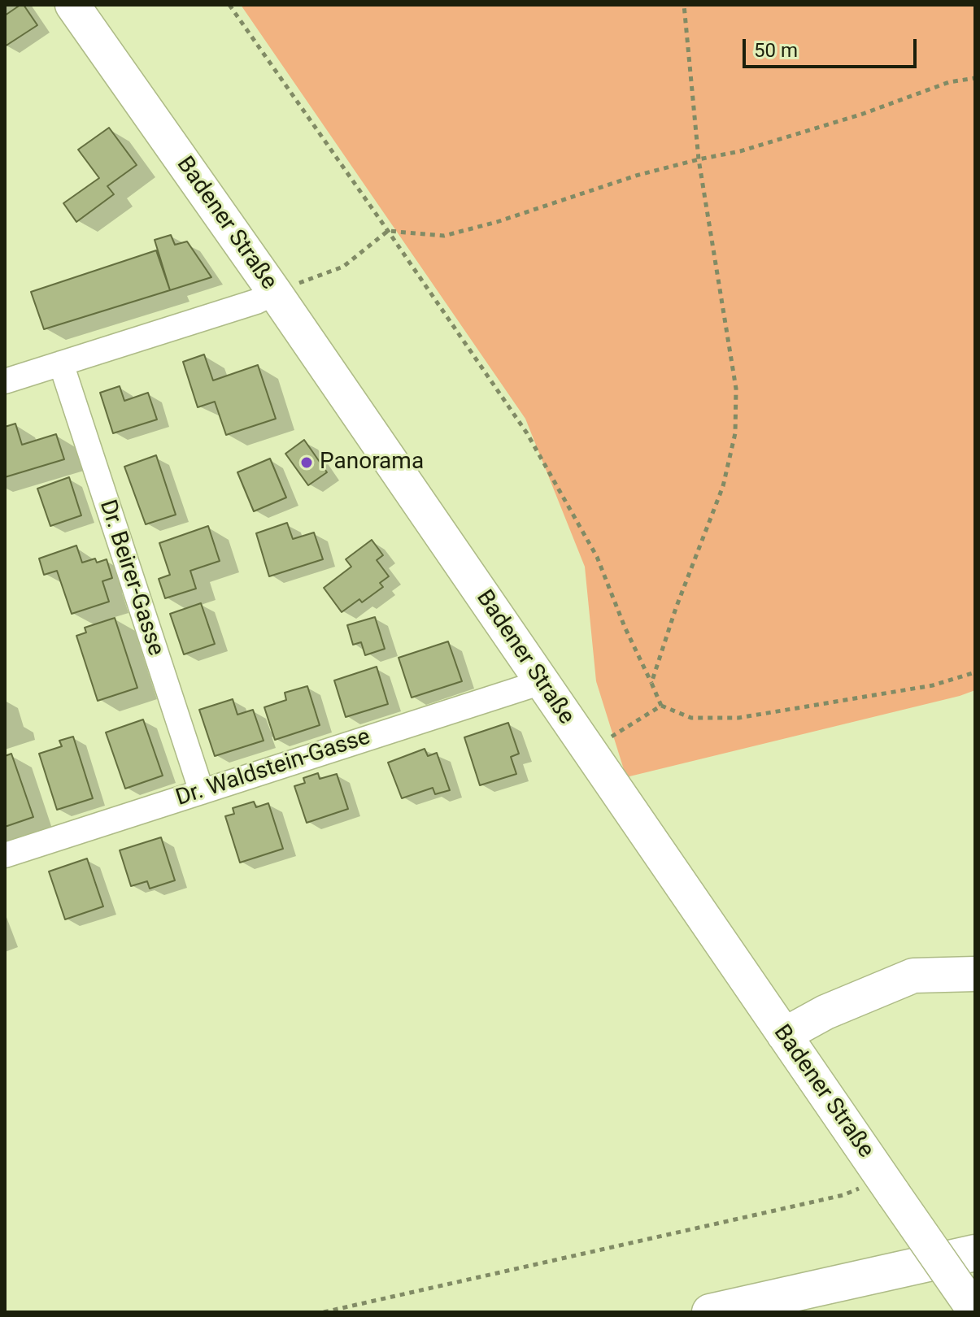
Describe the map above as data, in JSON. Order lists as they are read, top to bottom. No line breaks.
{"streets":{"street":["Badener Straße","Dr. Beirer-Gasse","Dr. Waldstein-Gasse"]},"crossings":[["Badener Straße","Dr. Waldstein-Gasse"],["Dr. Beirer-Gasse","Dr. Waldstein-Gasse"]],"places":["Panorama"],"scale_bar":"50 m"}
